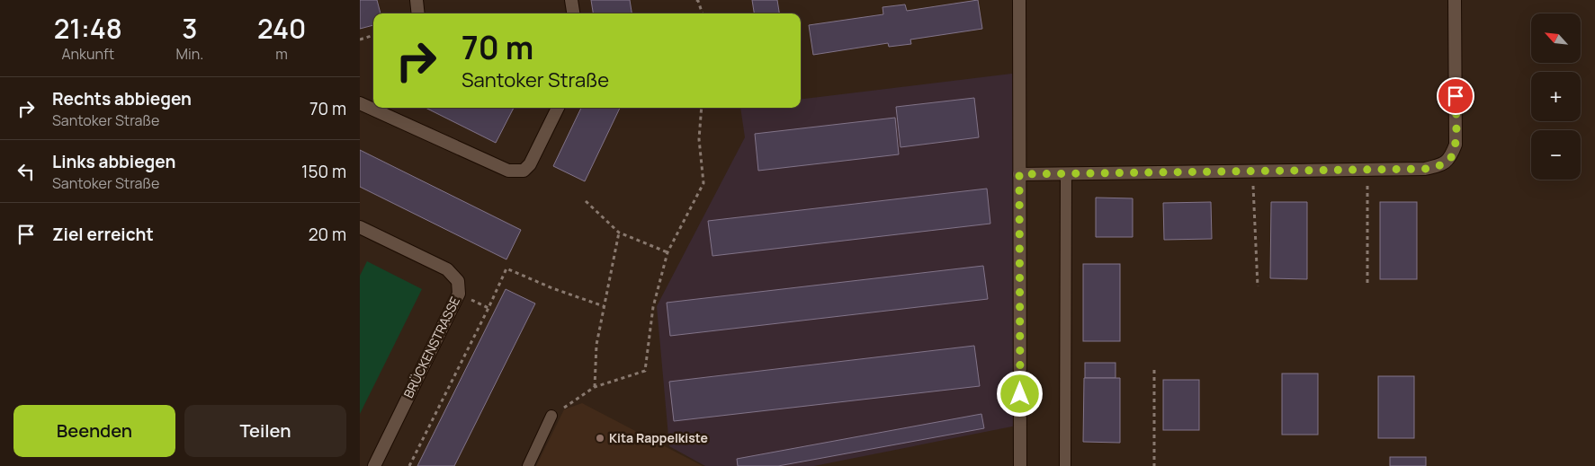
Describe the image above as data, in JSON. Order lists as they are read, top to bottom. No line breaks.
{"streets":{"street":["BRÜCKENSTRASSE"]},"places":["Kita Rappelkiste"],"north":"top left","page":{"eta":["21:48","Ankunft","3","Min.","240","m"],"map_buttons":["+","−"],"turn":["70 m","Santoker Straße"],"list":[{"name":"Rechts abbiegen","note":"Santoker Straße","value":"70 m"},{"name":"Links abbiegen","note":"Santoker Straße","value":"150 m"},{"name":"Ziel erreicht","value":"20 m"}],"buttons":["Beenden","Teilen"]}}
